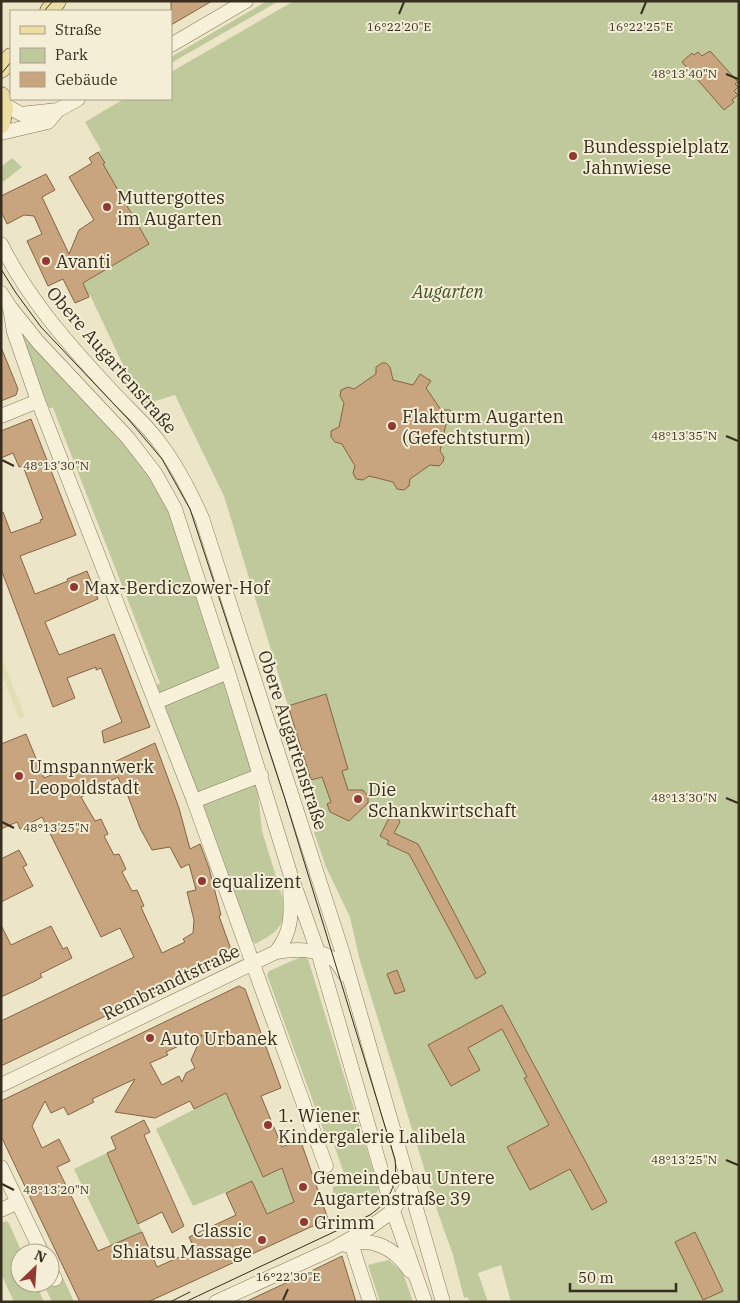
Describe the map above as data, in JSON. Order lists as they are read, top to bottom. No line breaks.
{"streets":{"street":["Obere Augartenstraße","Rembrandtstraße"]},"crossings":[["Obere Augartenstraße","Rembrandtstraße"]],"parks":["Augarten"],"places":["Bundesspielplatz Jahnwiese","Muttergottes im Augarten","Avanti","Flakturm Augarten (Gefechtsturm)","Max-Berdiczower-Hof","Umspannwerk Leopoldstadt","Die Schankwirtschaft","equalizent","Auto Urbanek","1. Wiener Kindergalerie Lalibela","Gemeindebau Untere Augartenstraße 39","Grimm","Classic Shiatsu Massage"],"legend":["Straße","Park","Gebäude"],"scale_bar":"50 m","north":"top right","coordinates":["16°22'20\"E","16°22'25\"E","48°13'40\"N","48°13'35\"N","48°13'30\"N","48°13'25\"N","48°13'20\"N","16°22'30\"E"]}
